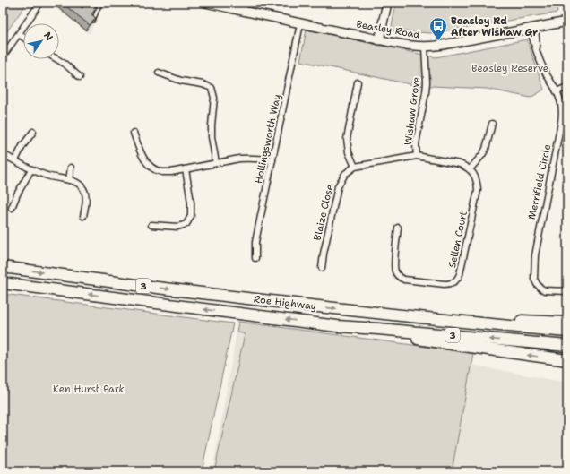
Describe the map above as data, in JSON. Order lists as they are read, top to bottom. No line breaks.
{"streets":{"highway":["3","Roe Highway"],"main road":["Beasley Road"],"street":["Wishaw Grove","Hollingsworth Way","Merrifield Circle","Blaize Close","Sellen Court"]},"crossings":[["Beasley Road","Wishaw Grove"],["Beasley Road","Hollingsworth Way"],["Beasley Road","Merrifield Circle"]],"parks":["Beasley Reserve","Ken Hurst Park"],"places":{"bus stop":["Beasley Rd After Wishaw Gr"]},"north":"top right"}
